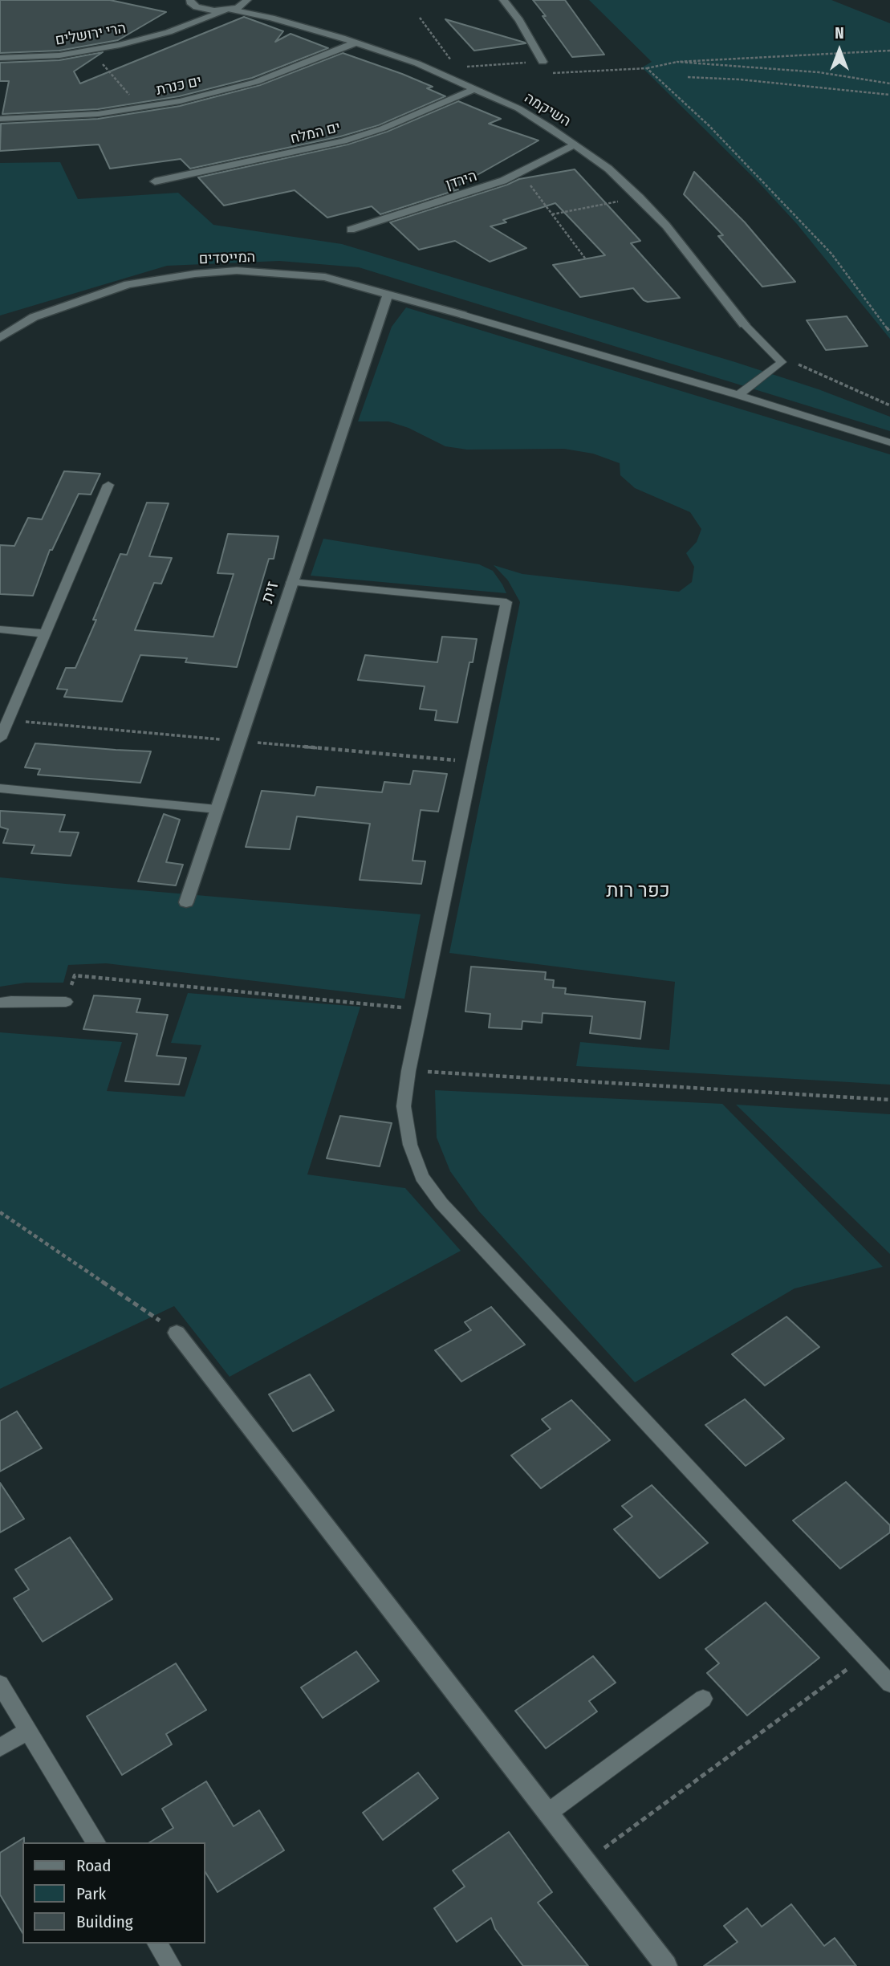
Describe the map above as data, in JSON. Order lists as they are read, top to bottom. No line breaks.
{"streets":{"street":["הרי ירושלים","ים כנרת","השיקמה","ים המלח","הירדן","המייסדים","זית"]},"crossings":[["הרי ירושלים","השיקמה"],["ים כנרת","השיקמה"],["השיקמה","ים המלח"],["השיקמה","הירדן"],["המייסדים","זית"]],"districts":["כפר רות"],"legend":["Road","Park","Building"],"north":"top"}
